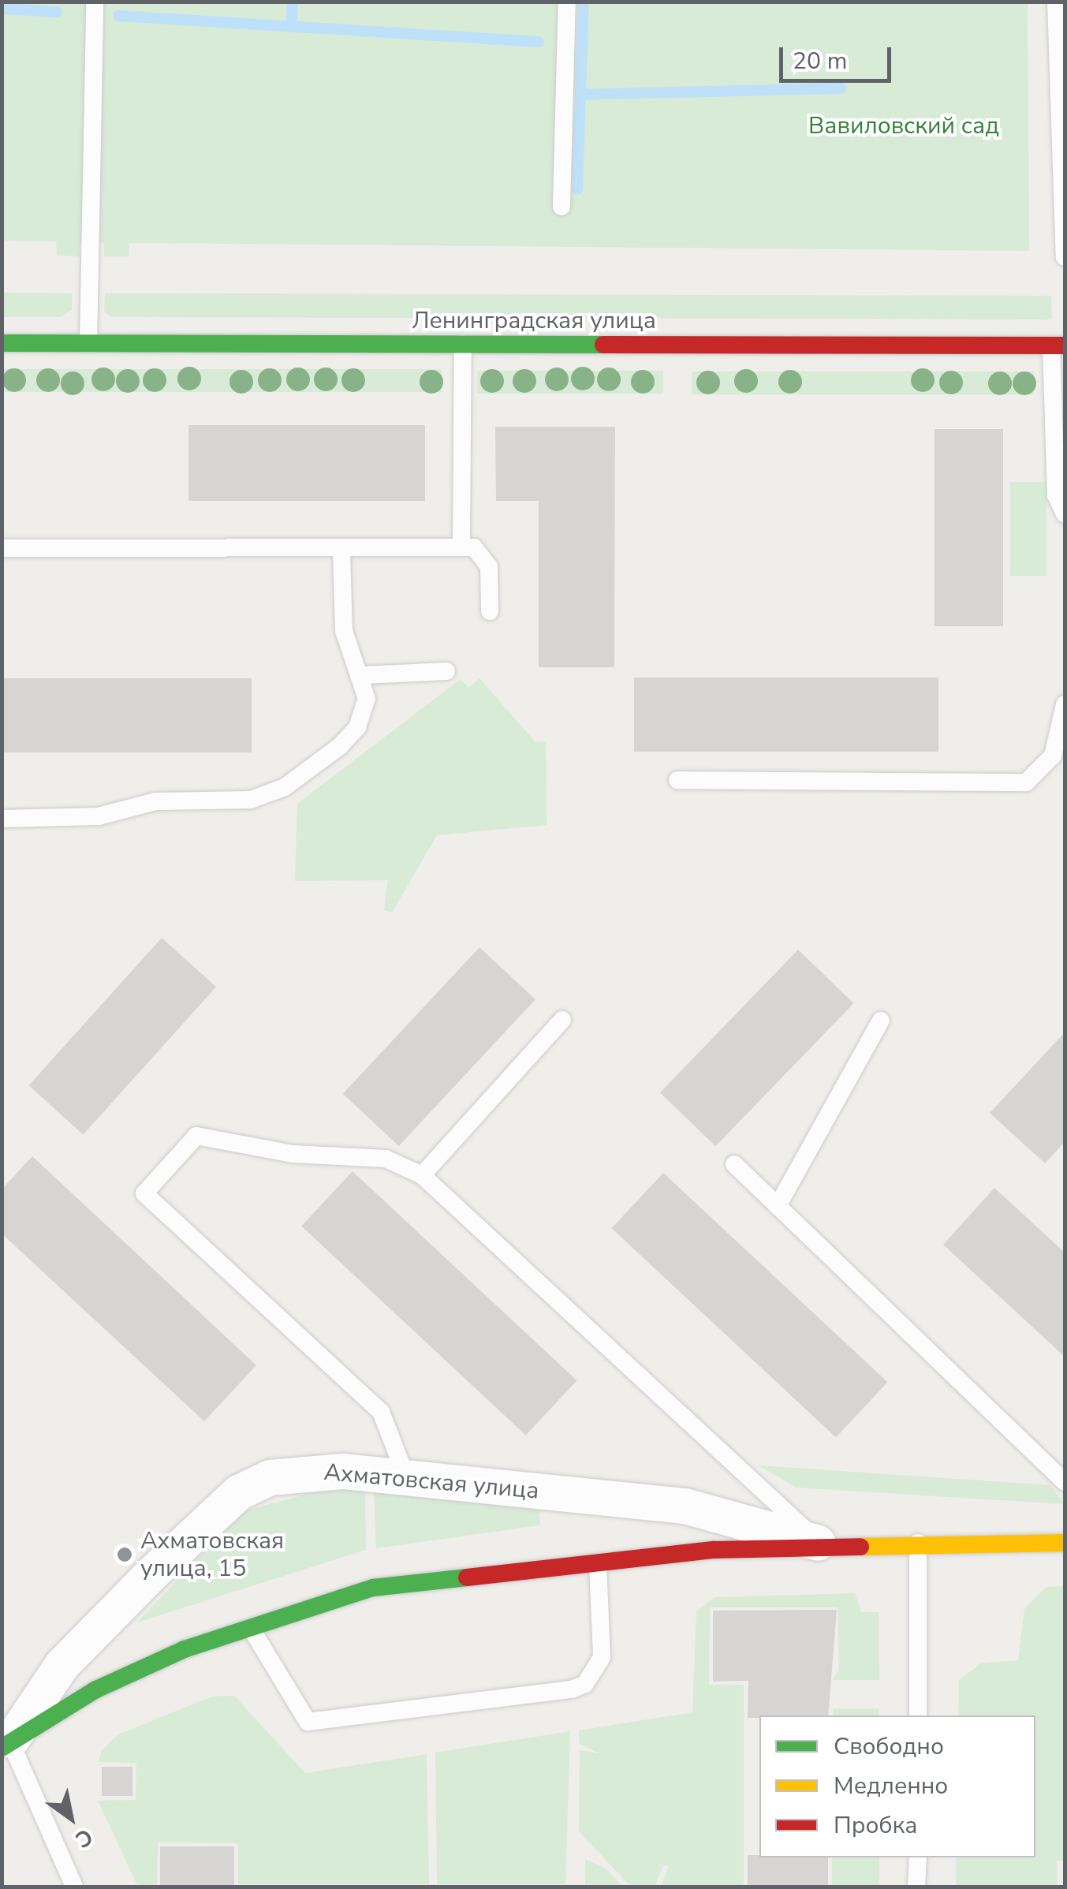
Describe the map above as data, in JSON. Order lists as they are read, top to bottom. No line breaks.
{"streets":{"street":["Ленинградская улица","Ахматовская улица"]},"parks":["Вавиловский сад"],"places":["Ахматовская улица, 15"],"legend":["Свободно","Медленно","Пробка"],"scale_bar":"20 m","north":"bottom right"}
